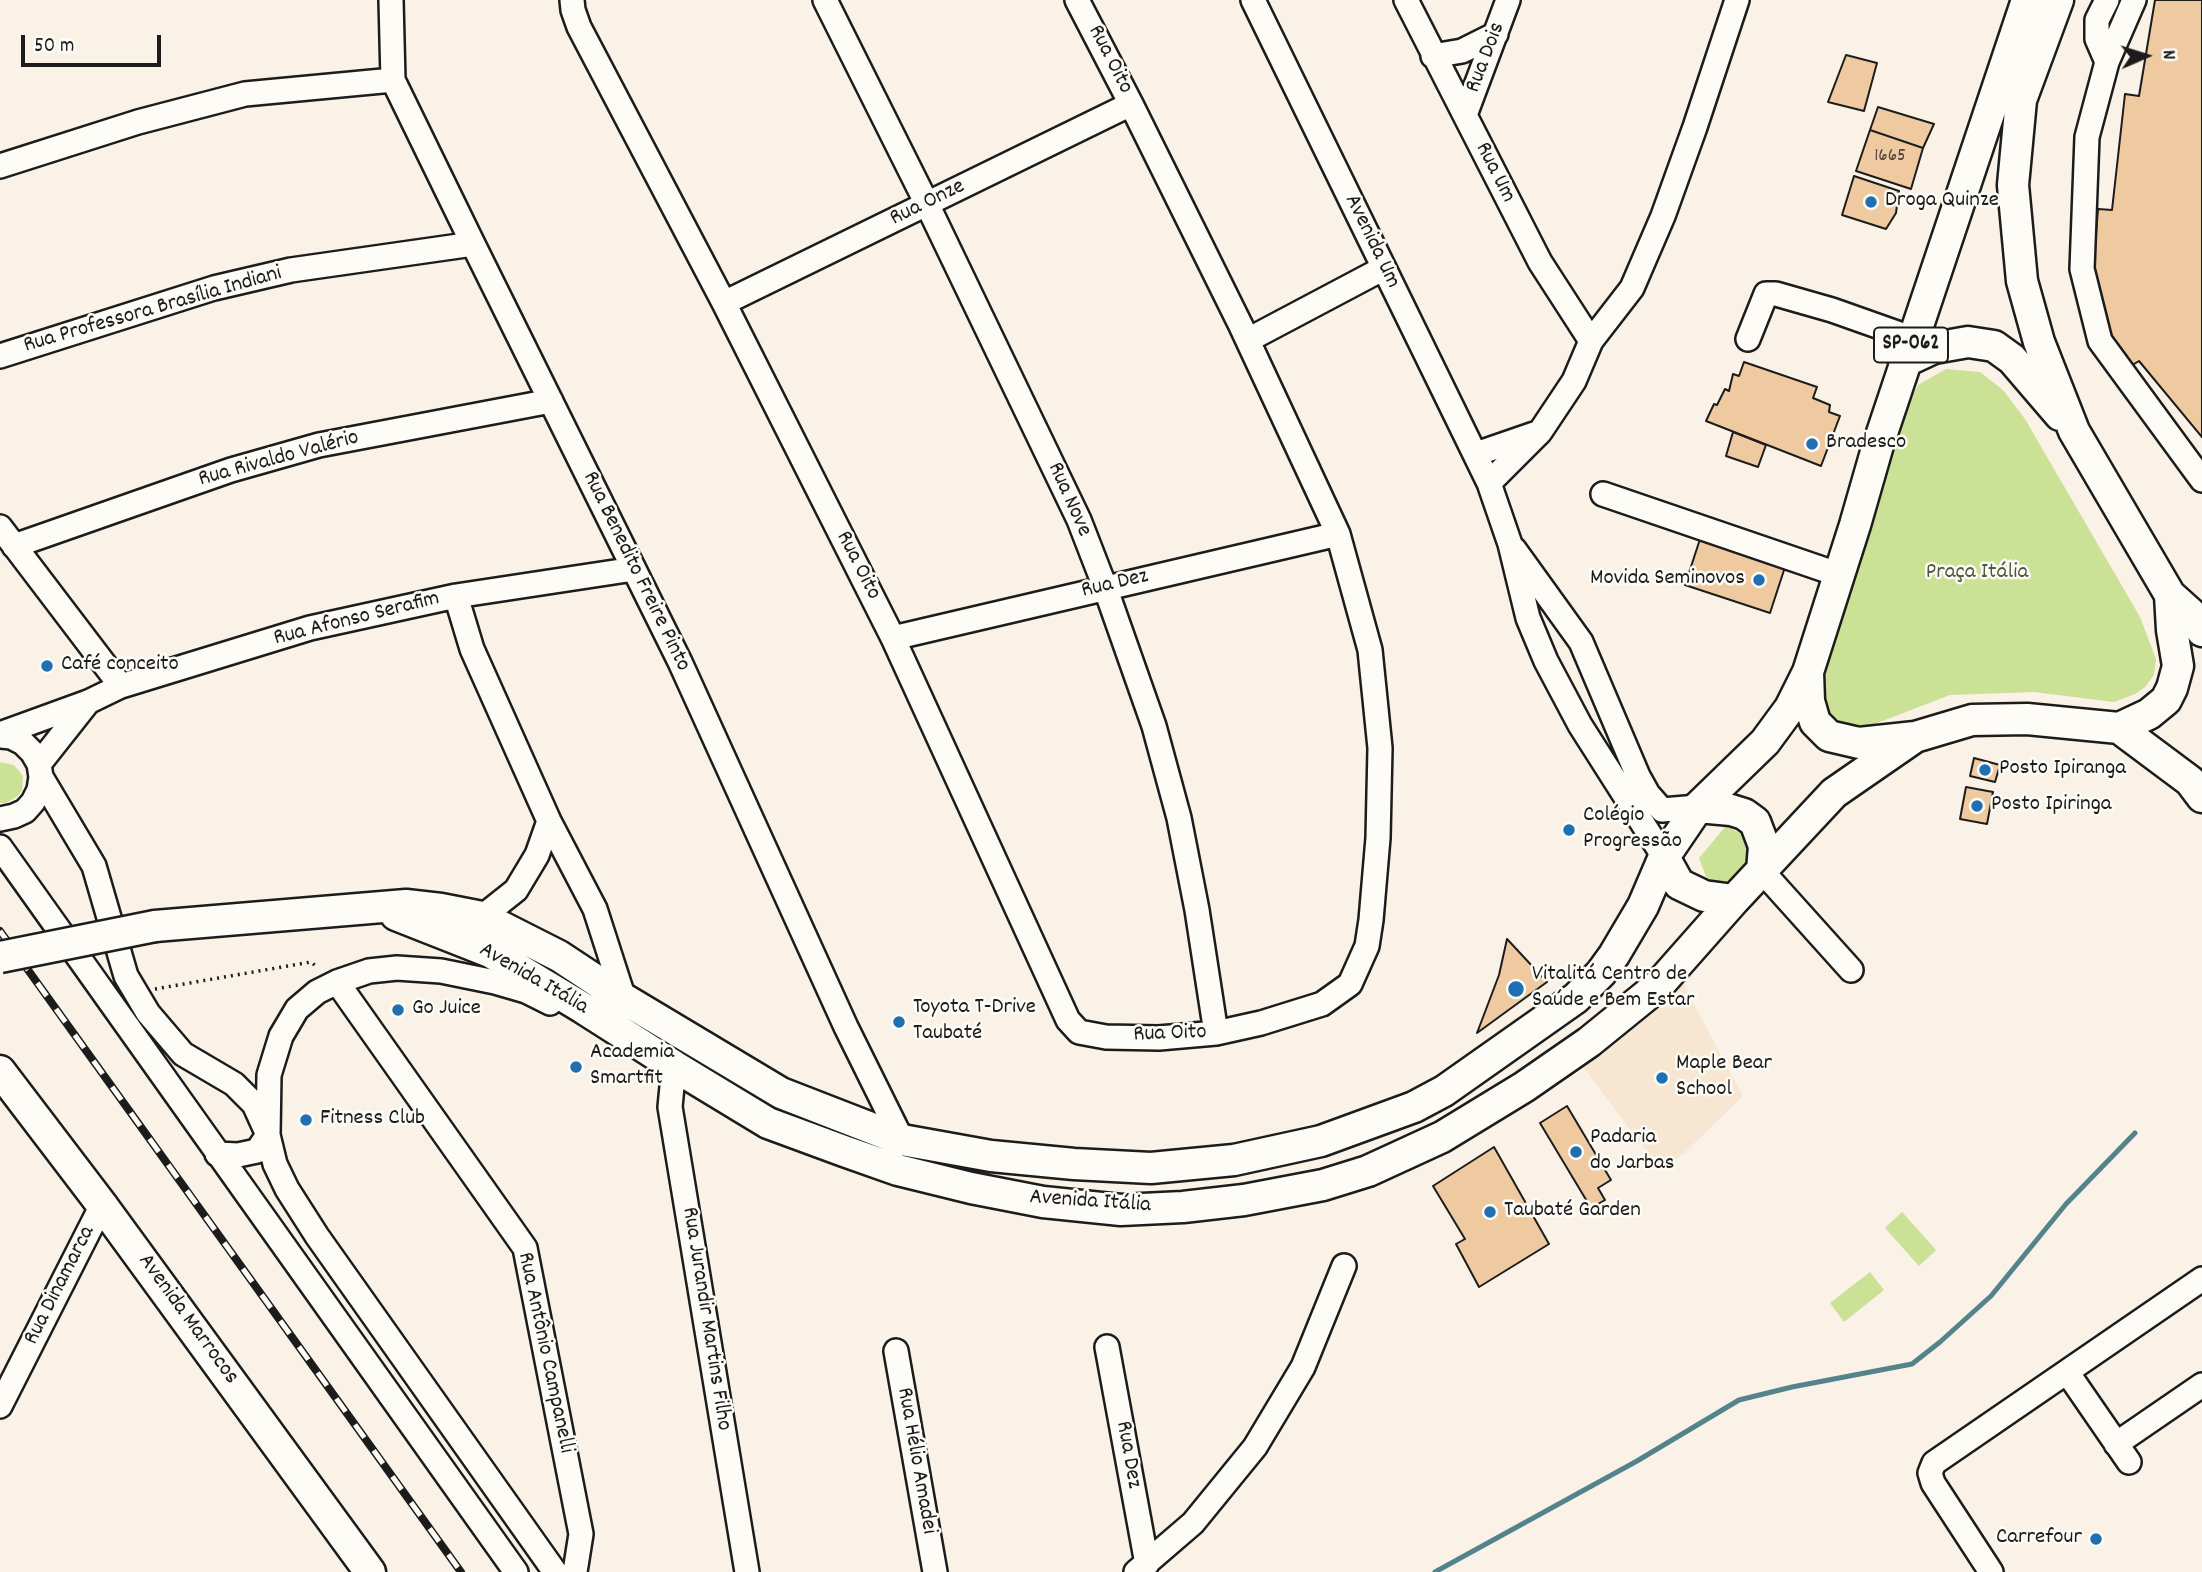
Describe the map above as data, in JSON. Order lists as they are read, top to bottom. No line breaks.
{"streets":{"main road":["SP-062","Avenida Itália","Avenida Marrocos"],"street":["Rua Dois","Rua Oito","Rua Um","Rua Onze","Avenida Um","Rua Professora Brasília Indiani","Rua Rivaldo Valério","Rua Nove","Rua Benedito Freire Pinto","Rua Dez","Rua Afonso Serafim","Rua Dinamarca","Rua Jurandir Martins Filho","Rua Antônio Campanelli","Rua Hélio Amadei"]},"crossings":[["Rua Dois","Rua Um"],["Rua Oito","Rua Onze"],["Rua Oito","Rua Nove"],["Rua Oito","Rua Dez"],["Rua Onze","Rua Nove"],["Rua Professora Brasília Indiani","Rua Benedito Freire Pinto"],["SP-062","Avenida Itália"],["Rua Rivaldo Valério","Rua Benedito Freire Pinto"],["Rua Nove","Rua Dez"],["Rua Benedito Freire Pinto","Rua Afonso Serafim"],["Rua Benedito Freire Pinto","Avenida Itália"],["Avenida Itália","Rua Jurandir Martins Filho"],["Rua Dinamarca","Avenida Marrocos"]],"parks":["Praça Itália"],"places":["Droga Quinze","Bradesco","Movida Seminovos","Café conceito","Posto Ipiranga","Posto Ipiringa","Colégio Progressão","Vitalitá Centro de Saúde e Bem Estar","Go Juice","Toyota T-Drive Taubaté","Academia Smartfit","Maple Bear School","Fitness Club","Padaria do Jarbas","Taubaté Garden","Carrefour"],"house_numbers":["1665"],"scale_bar":"50 m","north":"right"}
